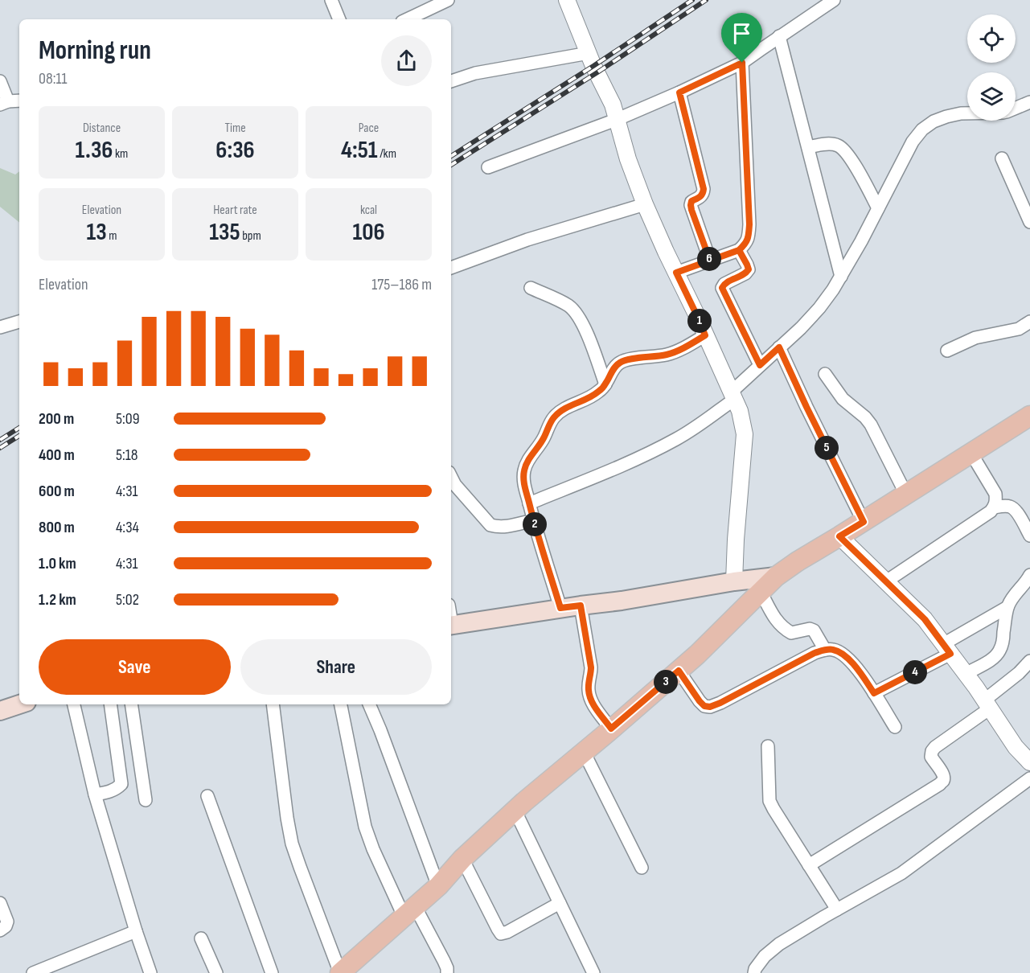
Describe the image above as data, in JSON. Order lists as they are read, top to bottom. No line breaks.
{"page":{"heading":["Morning run","08:11"],"stats":[["Distance","1.36 km"],["Time","6:36"],["Pace","4:51 /km"],["Elevation","13 m"],["Heart rate","135 bpm"],["kcal","106"]],"pins":["6","1","5","2","4","3"],"chart":["Elevation","175–186 m"],"list":[{"name":"200 m","note":"5:09"},{"name":"400 m","note":"5:18"},{"name":"600 m","note":"4:31"},{"name":"800 m","note":"4:34"},{"name":"1.0 km","note":"4:31"},{"name":"1.2 km","note":"5:02"}],"buttons":["Save","Share"]}}
